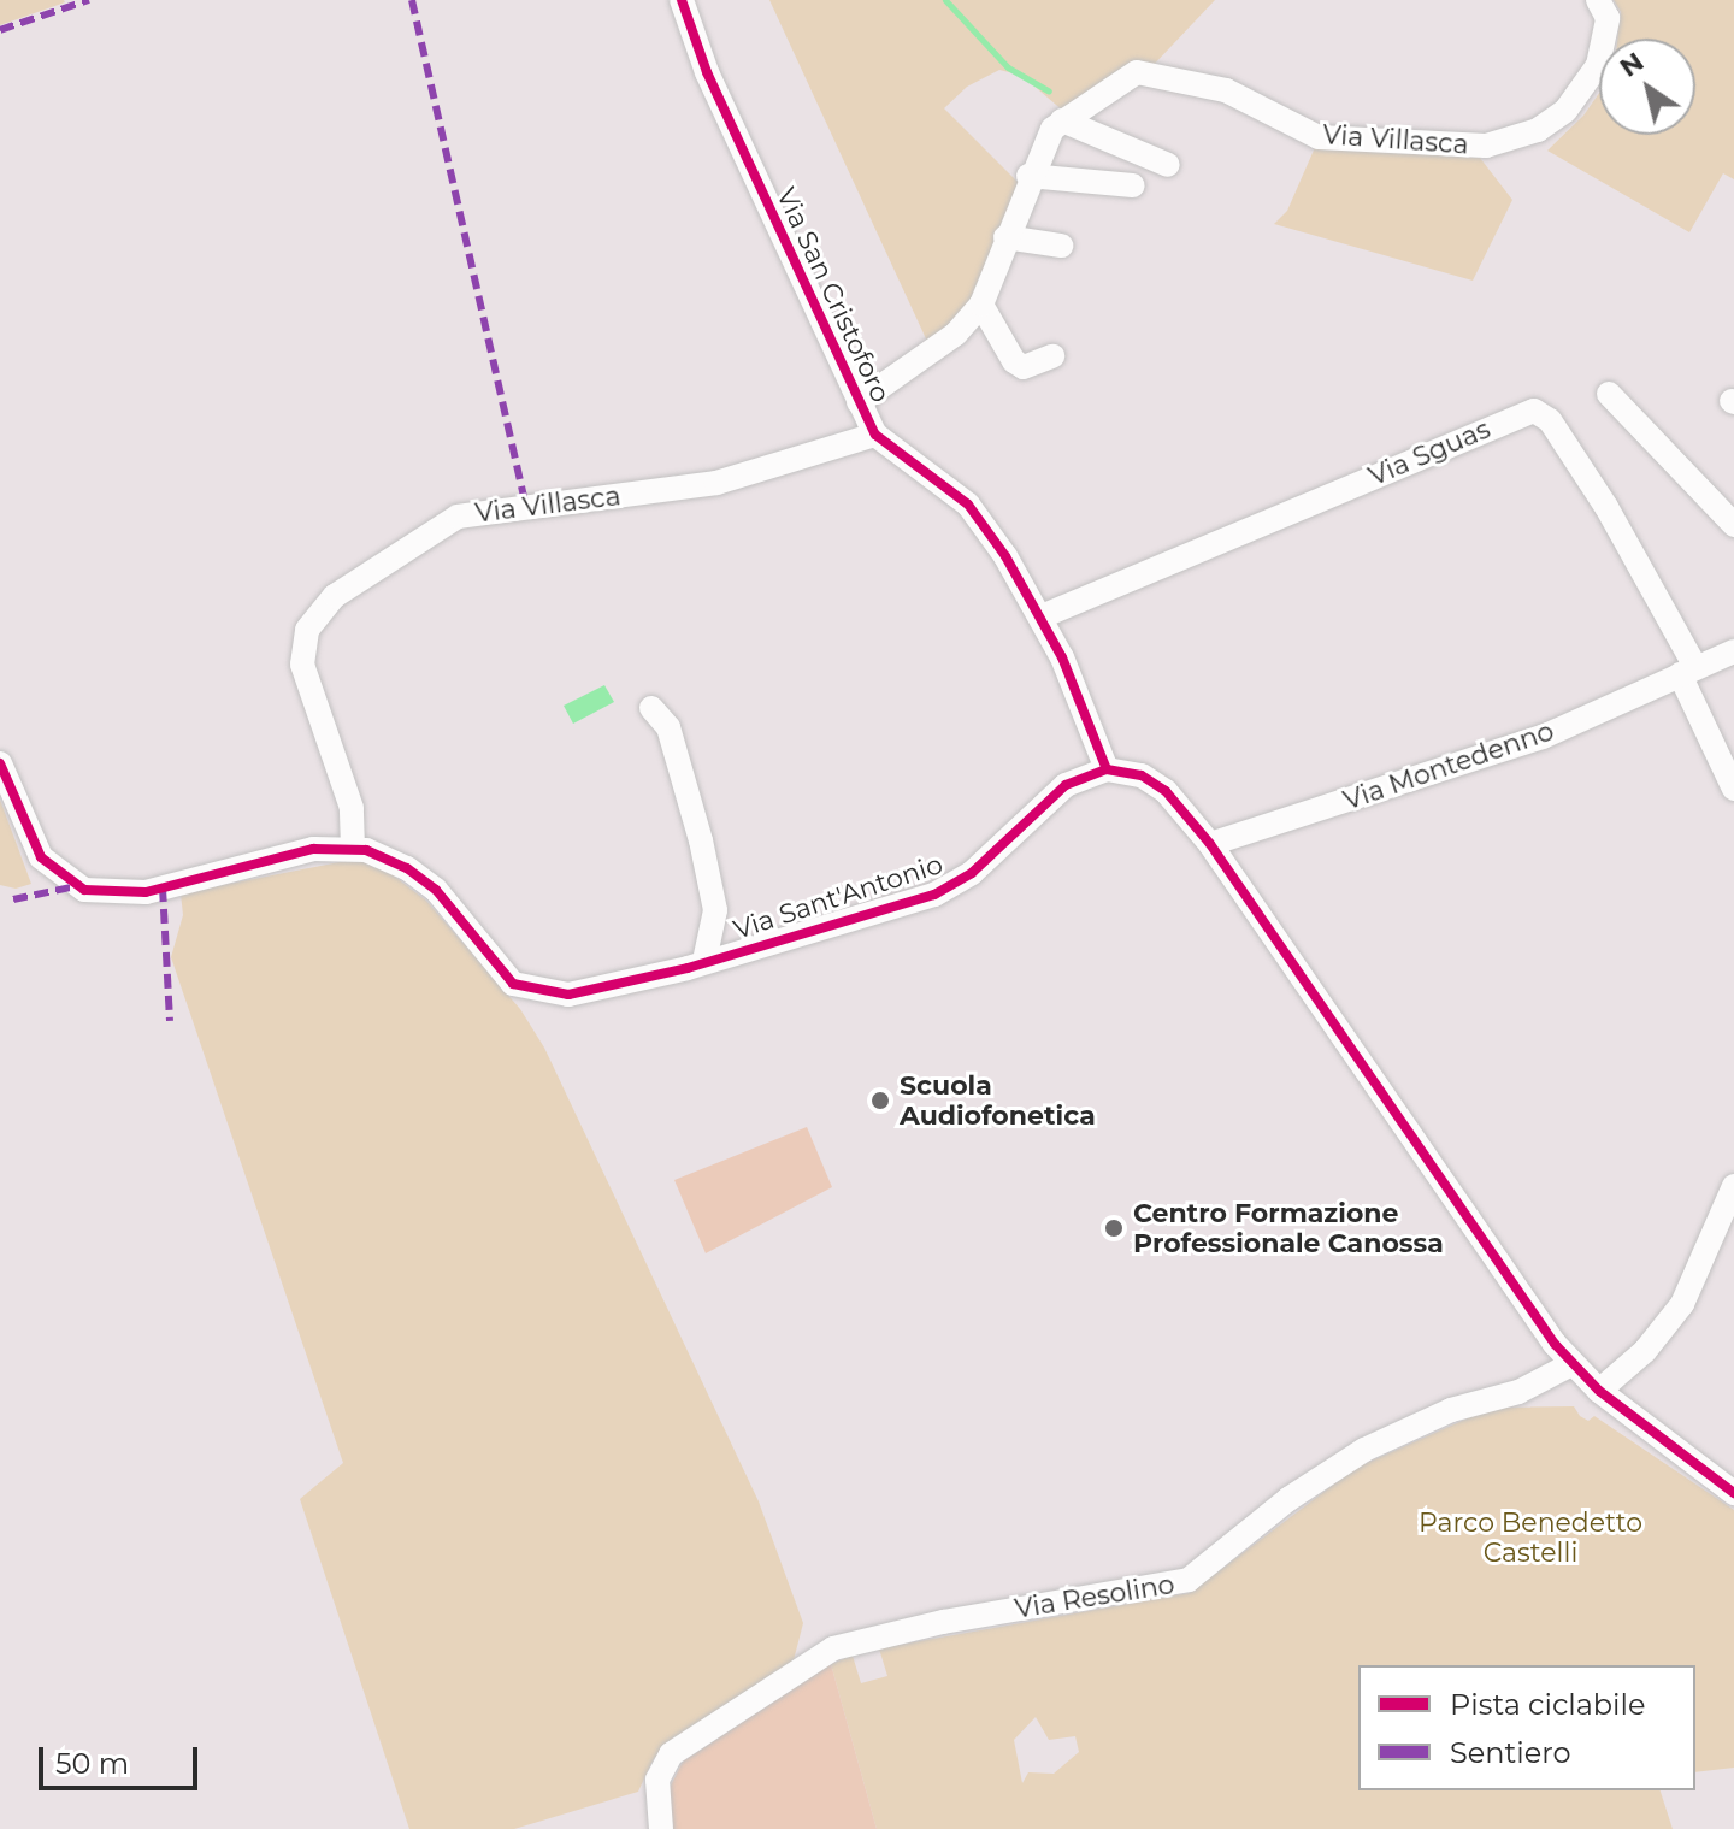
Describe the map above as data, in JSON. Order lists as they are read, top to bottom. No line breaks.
{"streets":{"street":["Via Villasca","Via San Cristoforo","Via Sguas","Via Montedenno","Via Sant'Antonio","Via Resolino"]},"crossings":[["Via Villasca","Via San Cristoforo"],["Via Villasca","Via Sant'Antonio"],["Via San Cristoforo","Via Sguas"],["Via San Cristoforo","Via Sant'Antonio"],["Via Sguas","Via Montedenno"]],"parks":["Parco Benedetto Castelli"],"places":["Scuola Audiofonetica","Centro Formazione Professionale Canossa"],"legend":["Pista ciclabile","Sentiero"],"scale_bar":"50 m","north":"top left"}
